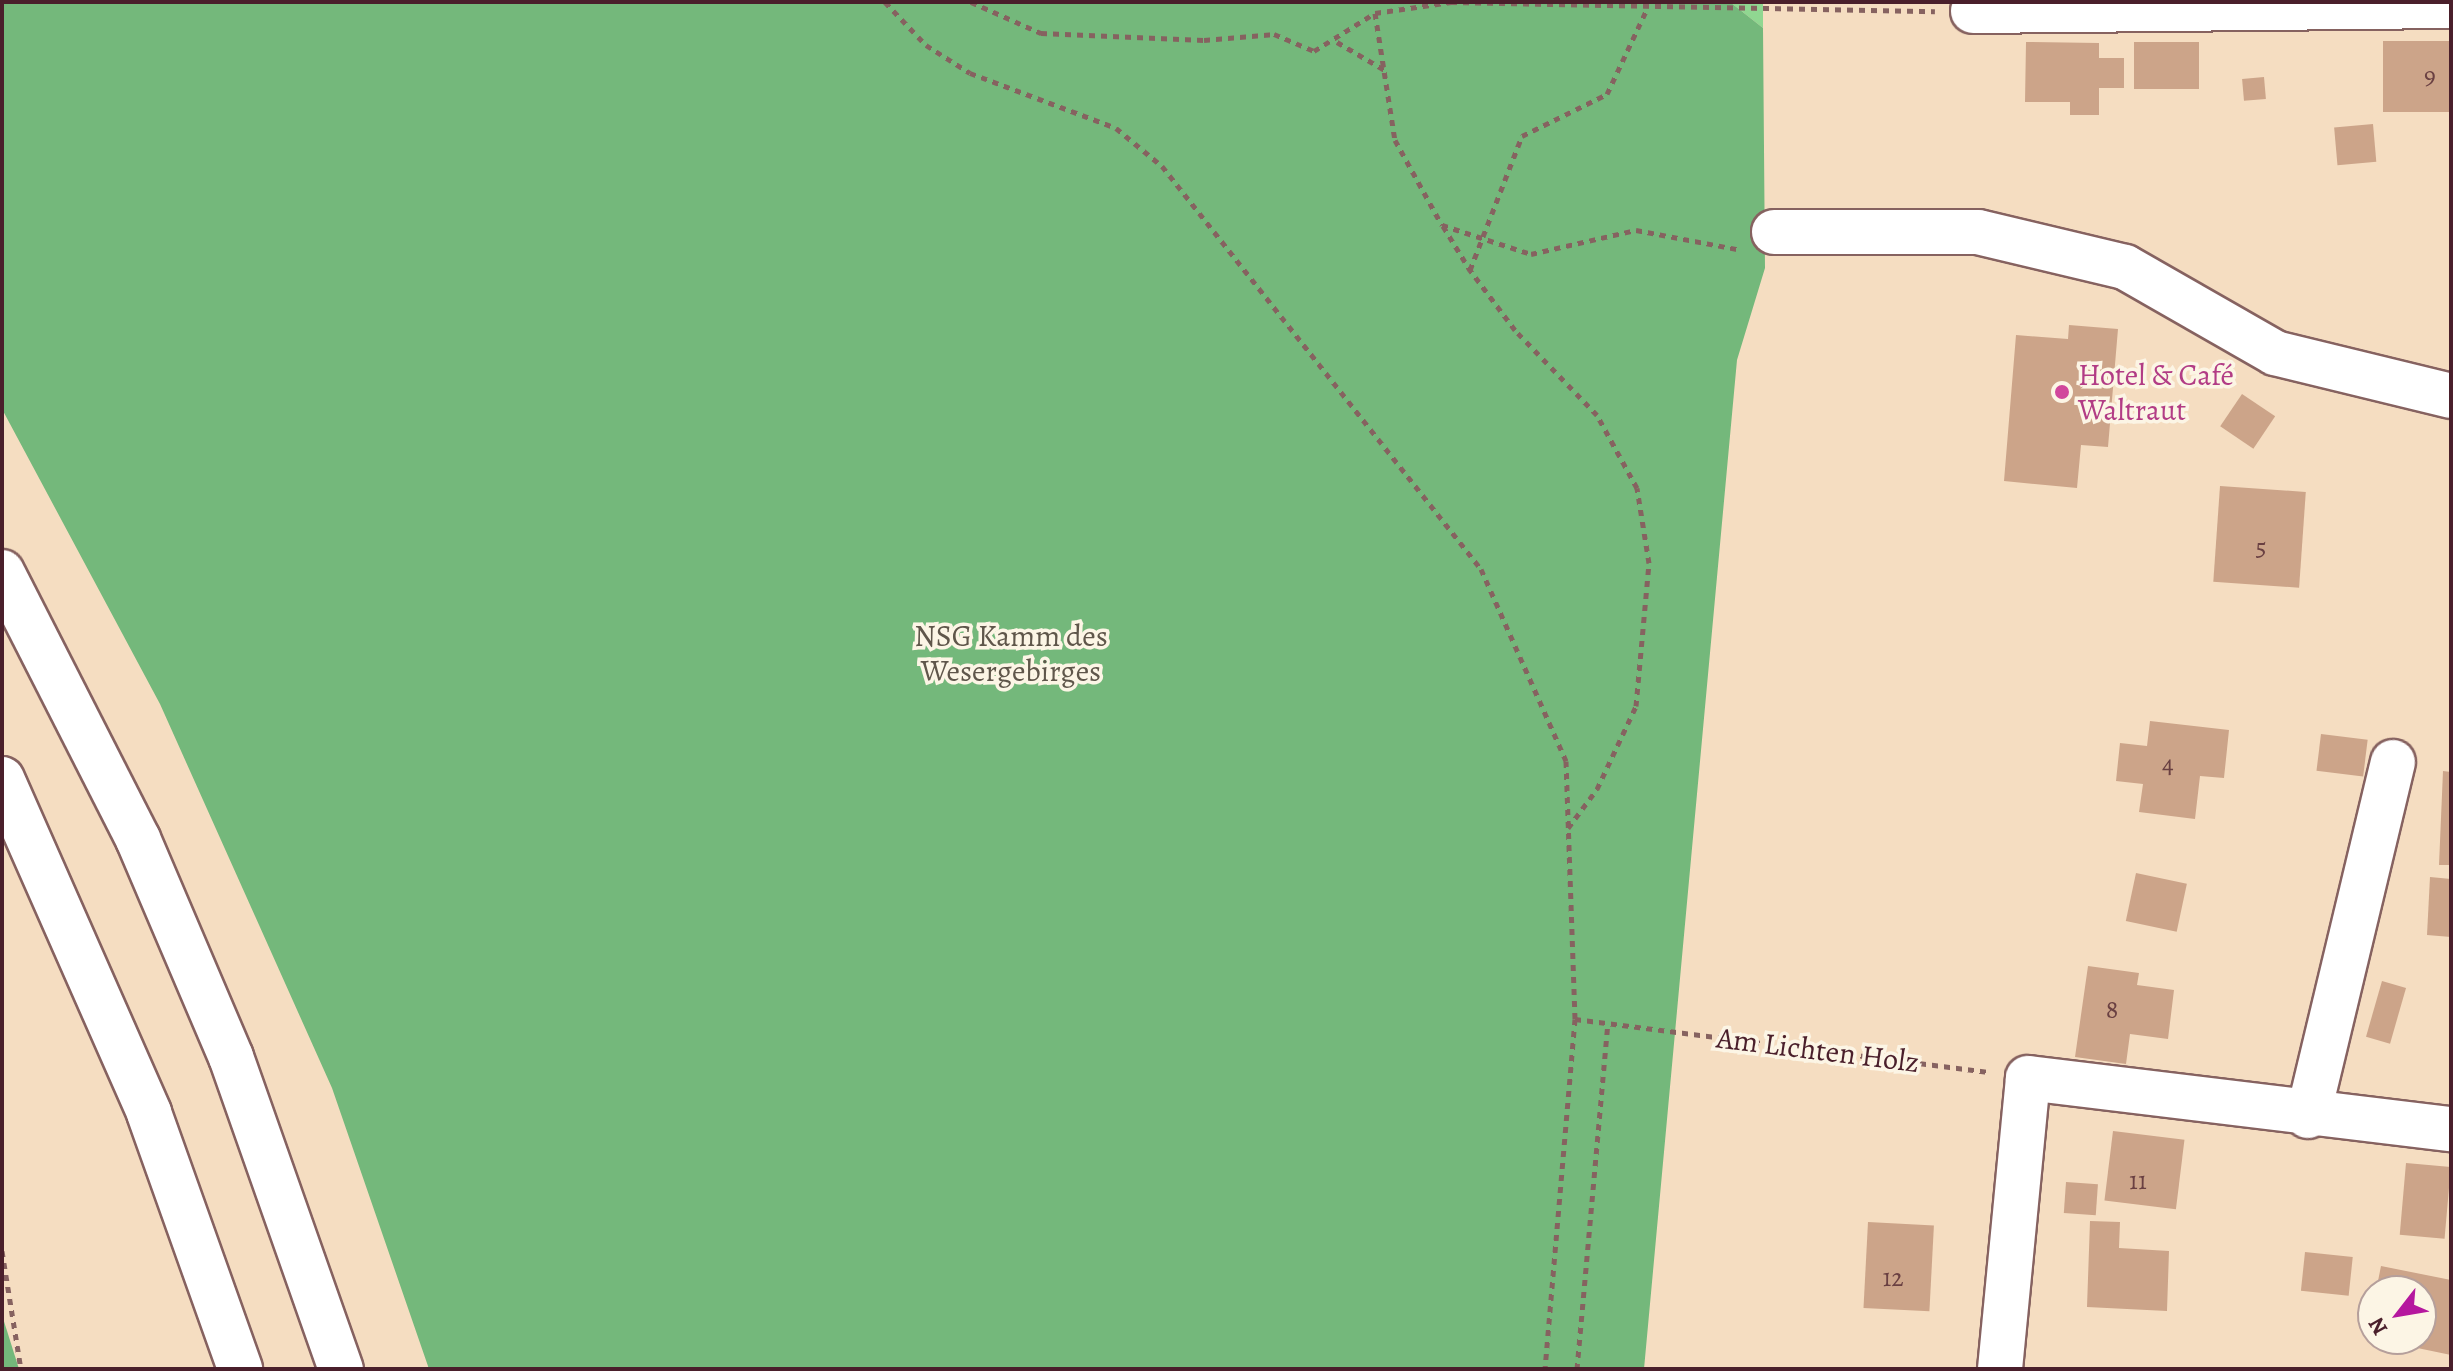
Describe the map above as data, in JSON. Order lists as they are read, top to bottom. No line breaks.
{"streets":{"path":["Am Lichten Holz"]},"parks":["NSG Kamm des Wesergebirges"],"places":["Hotel & Café Waltraut"],"house_numbers":["9","5","4","8","11","12"],"north":"bottom left"}
